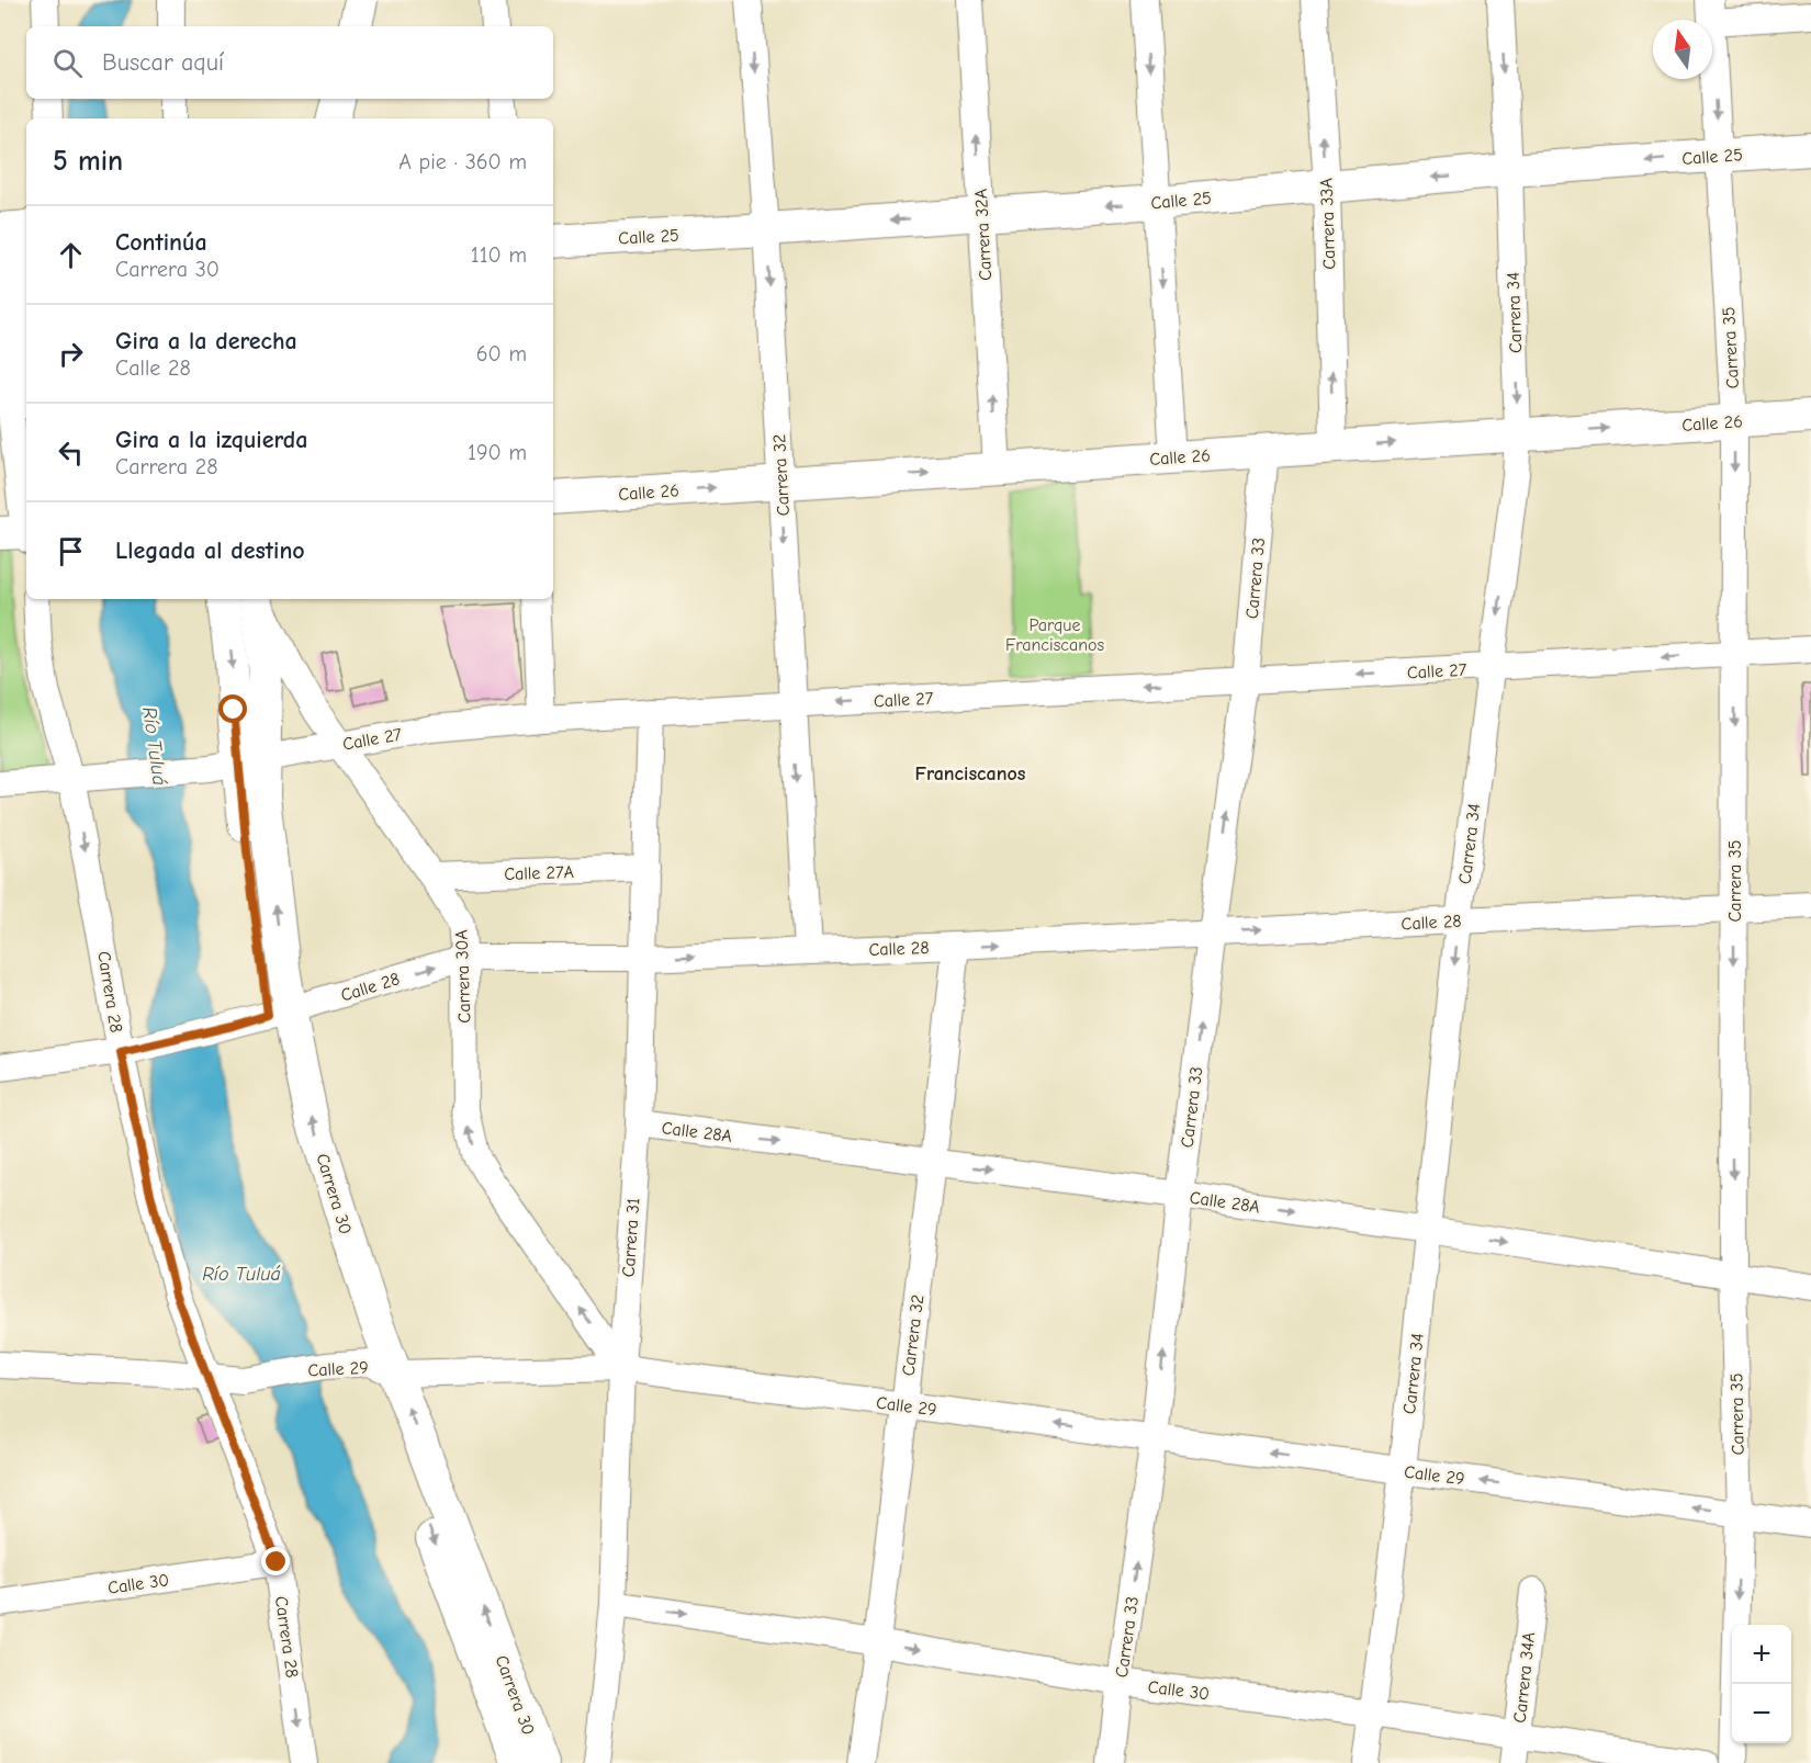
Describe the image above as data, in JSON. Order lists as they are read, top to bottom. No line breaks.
{"streets":{"main road":["Calle 25","Calle 26","Carrera 30"],"street":["Carrera 33A","Carrera 32A","Carrera 34","Carrera 35","Carrera 32","Carrera 33","Calle 27","Calle 27A","Calle 28","Carrera 30A","Carrera 28","Calle 28A","Carrera 31","Calle 29","Calle 30","Carrera 34A"]},"crossings":[["Calle 25","Carrera 33A"],["Calle 25","Carrera 32A"],["Calle 25","Carrera 34"],["Calle 25","Carrera 35"],["Calle 25","Carrera 32"],["Carrera 33A","Calle 26"],["Carrera 32A","Calle 26"],["Carrera 34","Calle 26"],["Carrera 34","Calle 27"],["Carrera 34","Calle 28"],["Carrera 34","Calle 28A"],["Carrera 34","Calle 29"],["Carrera 34","Calle 30"],["Carrera 35","Calle 26"],["Carrera 35","Calle 27"],["Carrera 35","Calle 28"],["Carrera 35","Calle 28A"],["Carrera 35","Calle 29"],["Calle 26","Carrera 32"],["Calle 26","Carrera 33"],["Carrera 32","Calle 27"],["Carrera 32","Calle 28"],["Carrera 32","Calle 28A"],["Carrera 32","Calle 29"],["Carrera 32","Calle 30"],["Carrera 33","Calle 27"],["Carrera 33","Calle 28"],["Carrera 33","Calle 28A"],["Carrera 33","Calle 29"],["Carrera 33","Calle 30"],["Calle 27","Carrera 30A"],["Calle 27","Carrera 28"],["Calle 27","Carrera 30"],["Calle 27","Carrera 31"],["Calle 27A","Carrera 30A"],["Calle 27A","Carrera 31"],["Calle 28","Carrera 30A"],["Calle 28","Carrera 28"],["Calle 28","Carrera 30"],["Calle 28","Carrera 31"],["Carrera 30A","Carrera 31"],["Carrera 30A","Calle 29"],["Carrera 28","Calle 29"],["Carrera 28","Calle 30"],["Calle 28A","Carrera 31"],["Carrera 30","Calle 29"],["Carrera 31","Calle 29"],["Carrera 31","Calle 30"],["Calle 30","Carrera 34A"]],"one_way":["Calle 25","Carrera 34","Carrera 35","Calle 26","Carrera 32","Carrera 33","Calle 27","Calle 28","Carrera 30A","Carrera 28","Calle 28A","Calle 29","Calle 30"],"districts":["Franciscanos"],"water":["Río Tuluá"],"parks":["Parque Franciscanos"],"north":"top","page":{"search":"Buscar aquí","heading":["5 min","A pie · 360 m"],"list":[["Continúa","Carrera 30","110 m"],["Gira a la derecha","Calle 28","60 m"],["Gira a la izquierda","Carrera 28","190 m"],"Llegada al destino"],"map_buttons":["+","−"]}}
